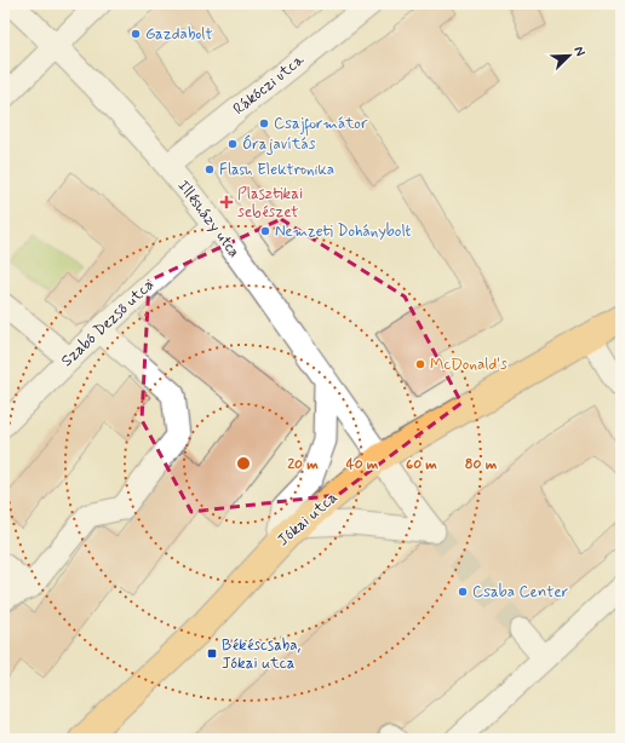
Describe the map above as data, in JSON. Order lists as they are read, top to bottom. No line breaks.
{"streets":{"main road":["Jókai utca"],"street":["Rákóczi utca","Illésházy utca","Szabó Dezső utca"]},"crossings":[["Rákóczi utca","Illésházy utca"],["Illésházy utca","Szabó Dezső utca"],["Illésházy utca","Jókai utca"]],"places":{"other":["Gazdabolt","Csajformátor","Órajavítás","Flash Elektronika","Nemzeti Dohánybolt","McDonald's","Csaba Center"],"health":["Plasztikai sebészet"],"transit":["Békéscsaba, Jókai utca"]},"north":"top right","rings":["20 m","40 m","60 m","80 m"]}
